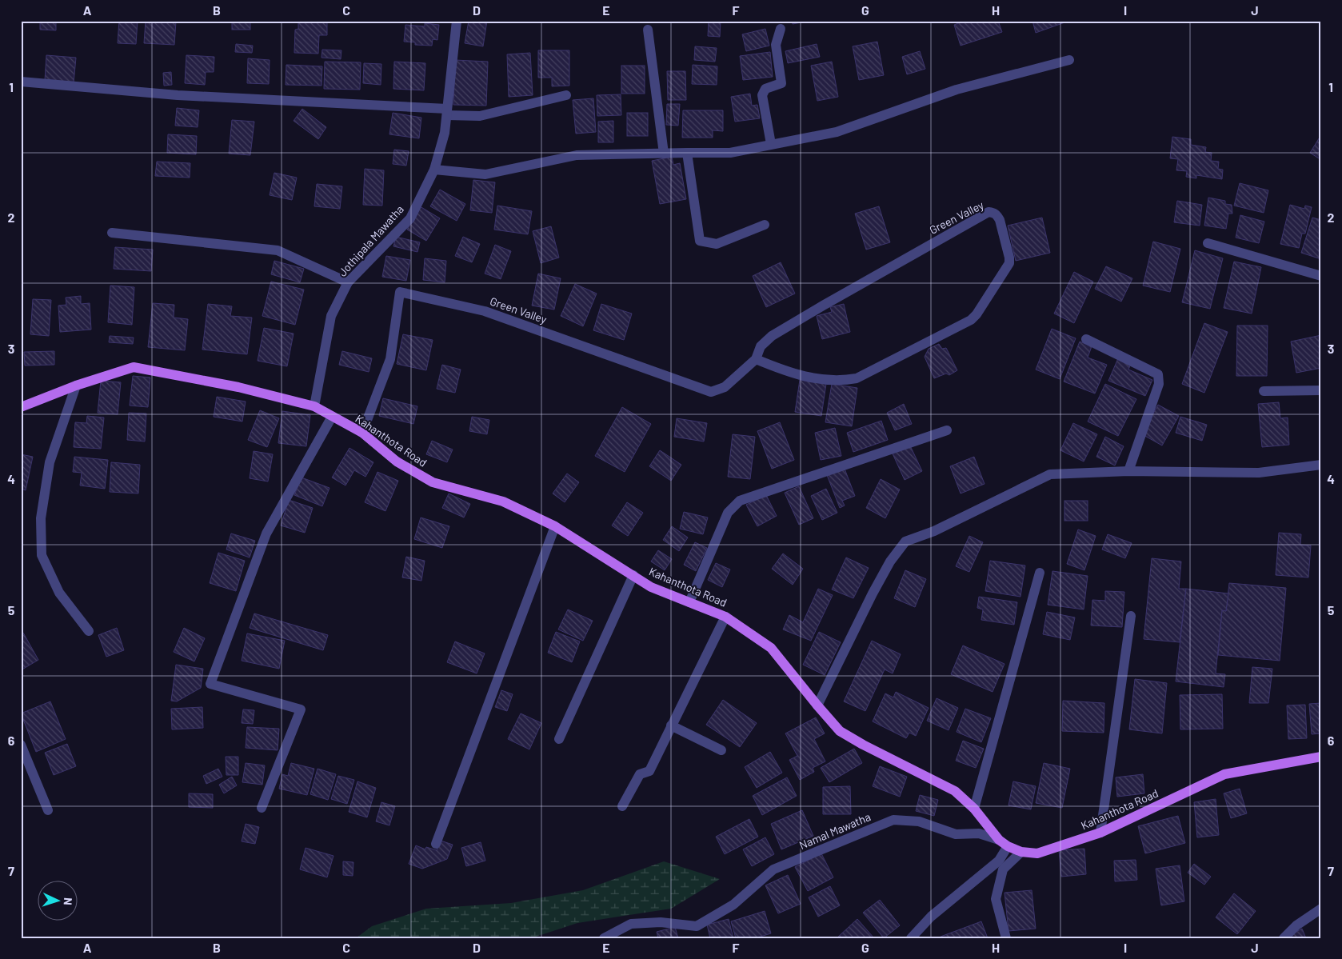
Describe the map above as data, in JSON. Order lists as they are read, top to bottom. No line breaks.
{"streets":{"main road":["Kahanthota Road"],"street":["Green Valley","Jothipala Mawatha","Namal Mawatha"]},"crossings":[["Green Valley","Kahanthota Road"],["Jothipala Mawatha","Kahanthota Road"],["Kahanthota Road","Namal Mawatha"]],"north":"right","grid":{"columns":["A","B","C","D","E","F","G","H","I","J"],"rows":["1","2","3","4","5","6","7"]}}
